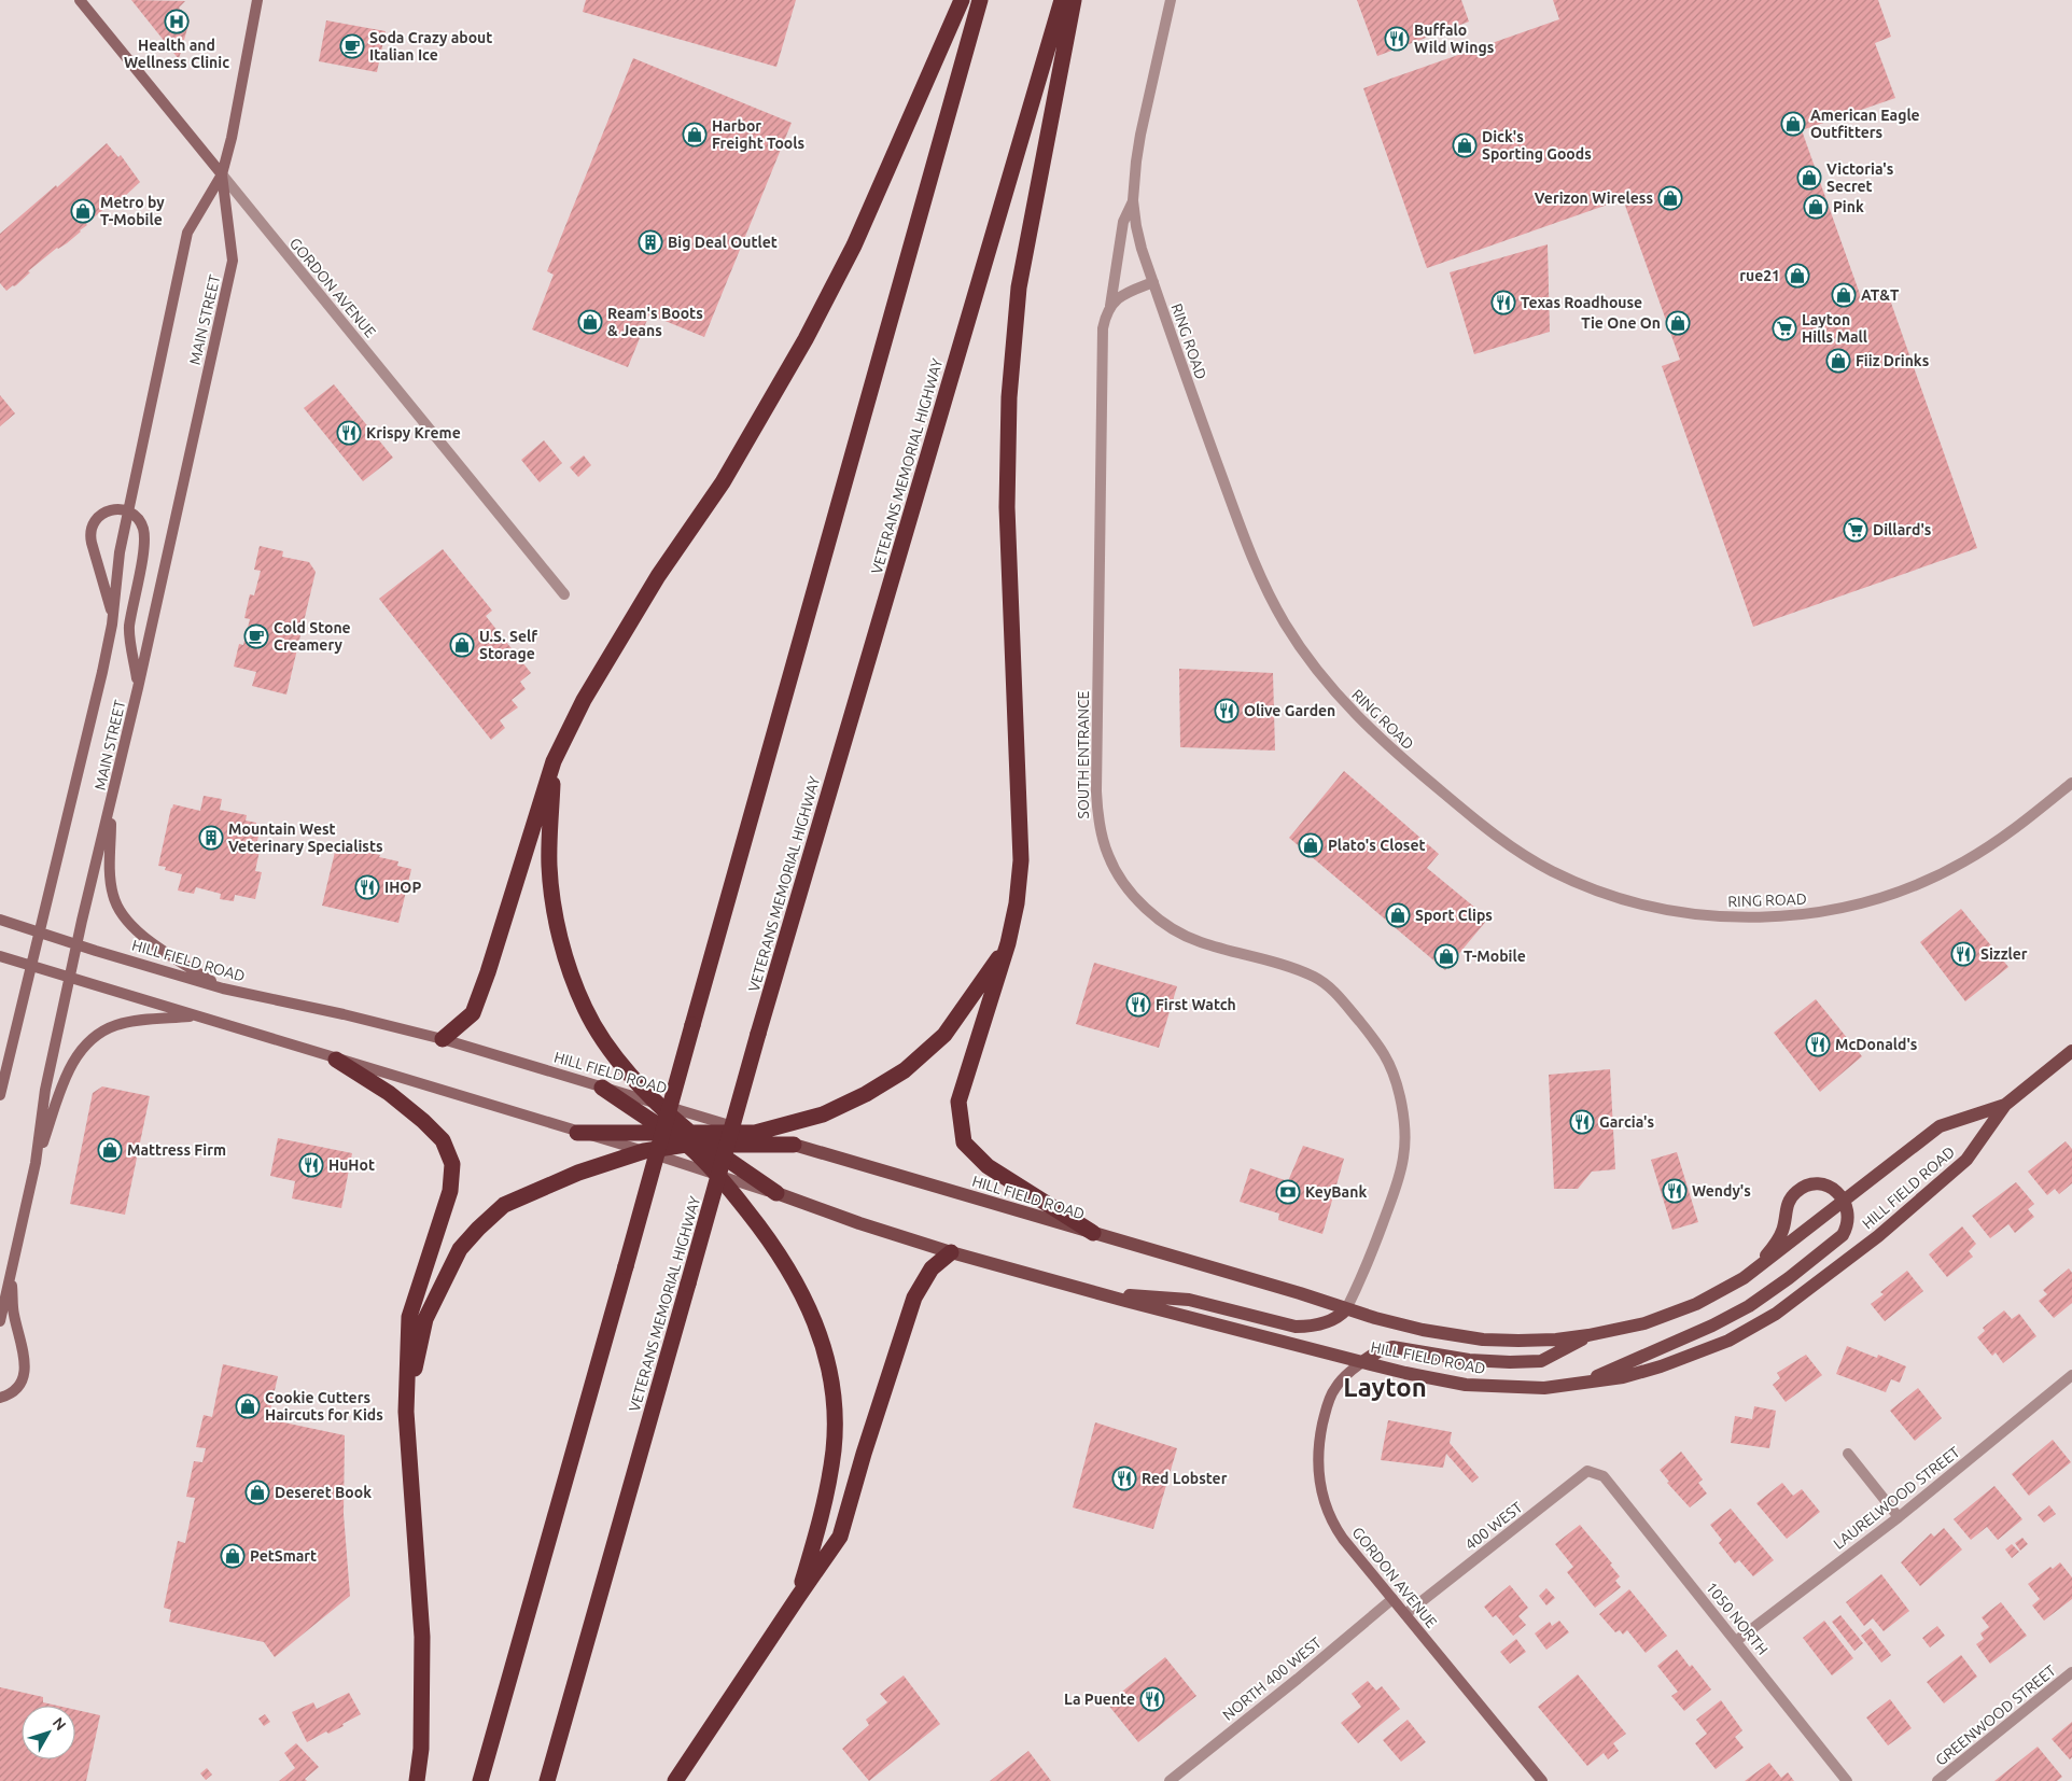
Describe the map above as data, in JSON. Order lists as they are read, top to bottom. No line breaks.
{"streets":{"highway":["VETERANS MEMORIAL HIGHWAY"],"main road":["GORDON AVENUE","MAIN STREET","HILL FIELD ROAD"],"street":["RING ROAD","SOUTH ENTRANCE","LAURELWOOD STREET","400 WEST","1050 NORTH","NORTH 400 WEST","GREENWOOD STREET"]},"crossings":[["GORDON AVENUE","MAIN STREET"],["GORDON AVENUE","HILL FIELD ROAD"],["GORDON AVENUE","400 WEST"],["GORDON AVENUE","NORTH 400 WEST"],["MAIN STREET","HILL FIELD ROAD"],["RING ROAD","SOUTH ENTRANCE"],["SOUTH ENTRANCE","HILL FIELD ROAD"],["LAURELWOOD STREET","1050 NORTH"],["400 WEST","1050 NORTH"]],"districts":["Layton"],"places":{"hospital":["Health and Wellness Clinic"],"restaurant":["Buffalo Wild Wings","Texas Roadhouse","Krispy Kreme","Olive Garden","IHOP","Sizzler","First Watch","McDonald's","Garcia's","HuHot","Wendy's","Red Lobster","La Puente"],"cafe":["Soda Crazy about Italian Ice","Cold Stone Creamery"],"shop":["American Eagle Outfitters","Harbor Freight Tools","Dick's Sporting Goods","Victoria's Secret","Verizon Wireless","Pink","Metro by T-Mobile","rue21","AT&T","Ream's Boots & Jeans","Tie One On","Fiiz Drinks","U.S. Self Storage","Plato's Closet","Sport Clips","T-Mobile","Mattress Firm","Cookie Cutters Haircuts for Kids","Deseret Book","PetSmart"],"building":["Big Deal Outlet","Mountain West Veterinary Specialists"],"supermarket":["Layton Hills Mall","Dillard's"],"bank":["KeyBank"]},"north":"top right"}
